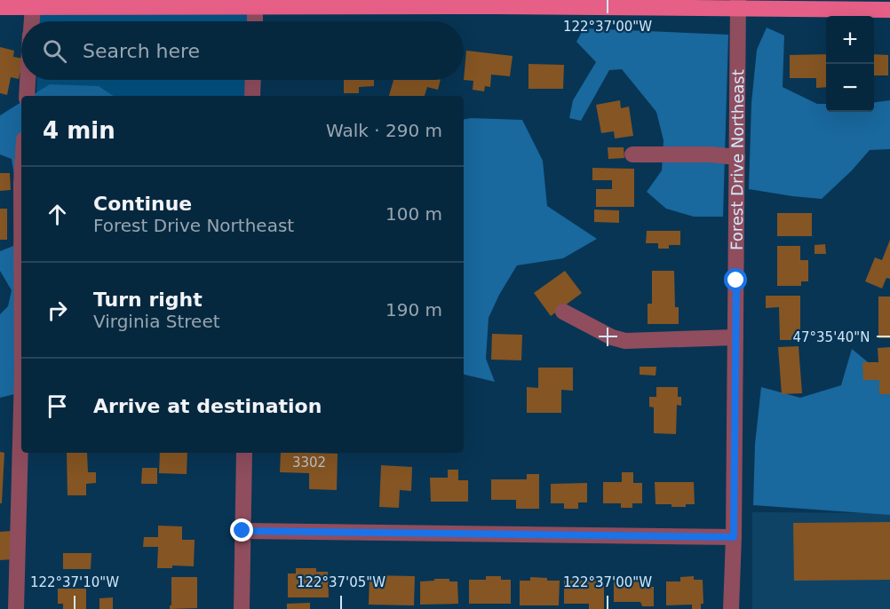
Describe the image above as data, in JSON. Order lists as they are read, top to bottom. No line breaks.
{"streets":{"street":["Forest Drive Northeast"]},"house_numbers":["3302"],"page":{"map_buttons":["+","−"],"search":"Search here","heading":["4 min","Walk · 290 m"],"list":[["Continue","Forest Drive Northeast","100 m"],["Turn right","Virginia Street","190 m"],"Arrive at destination"]},"coordinates":["122°37'00\"W","47°35'40\"N","122°37'10\"W","122°37'05\"W"]}
